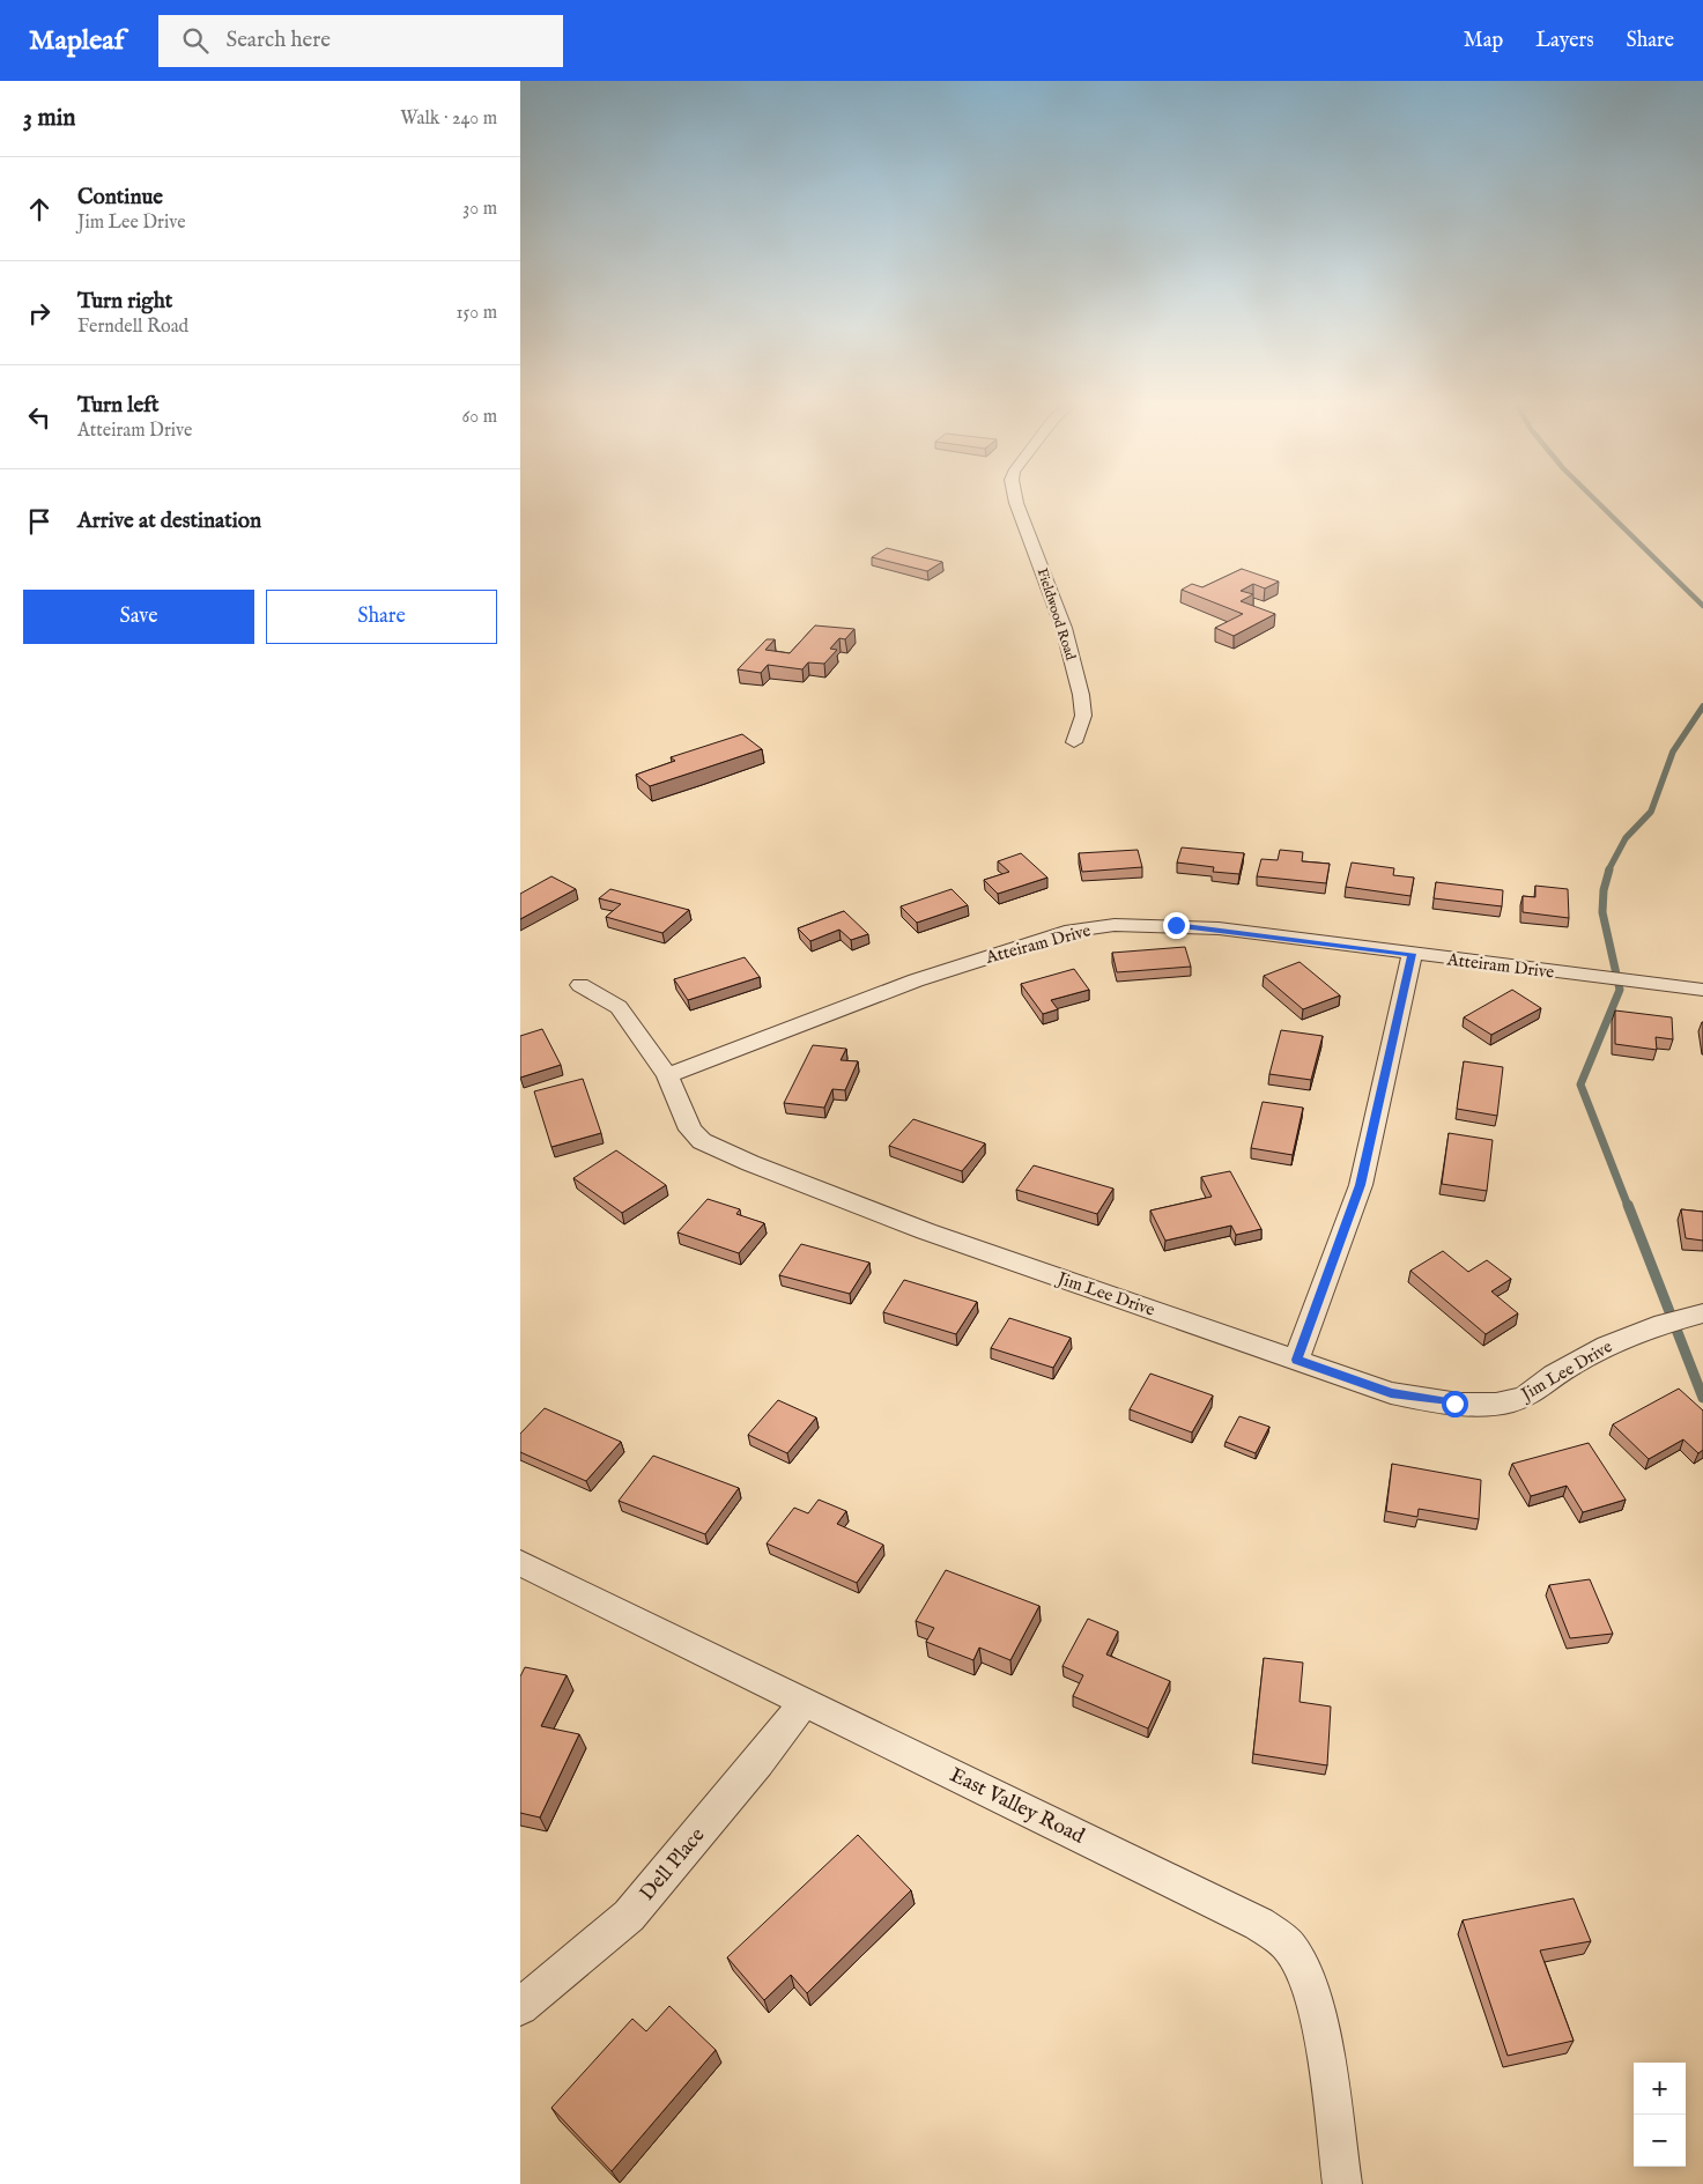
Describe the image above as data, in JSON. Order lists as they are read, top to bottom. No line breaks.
{"streets":{"street":["Fieldwood Road","Atteiram Drive","Jim Lee Drive","East Valley Road","Dell Place"]},"crossings":[["Atteiram Drive","Jim Lee Drive"],["East Valley Road","Dell Place"]],"page":{"header":"Mapleaf","search":"Search here","nav":["Map","Layers","Share"],"heading":["3 min","Walk · 240 m"],"list":[["Continue","Jim Lee Drive","30 m"],["Turn right","Ferndell Road","150 m"],["Turn left","Atteiram Drive","60 m"],"Arrive at destination"],"buttons":["Save","Share"],"map_buttons":["+","−"]}}
